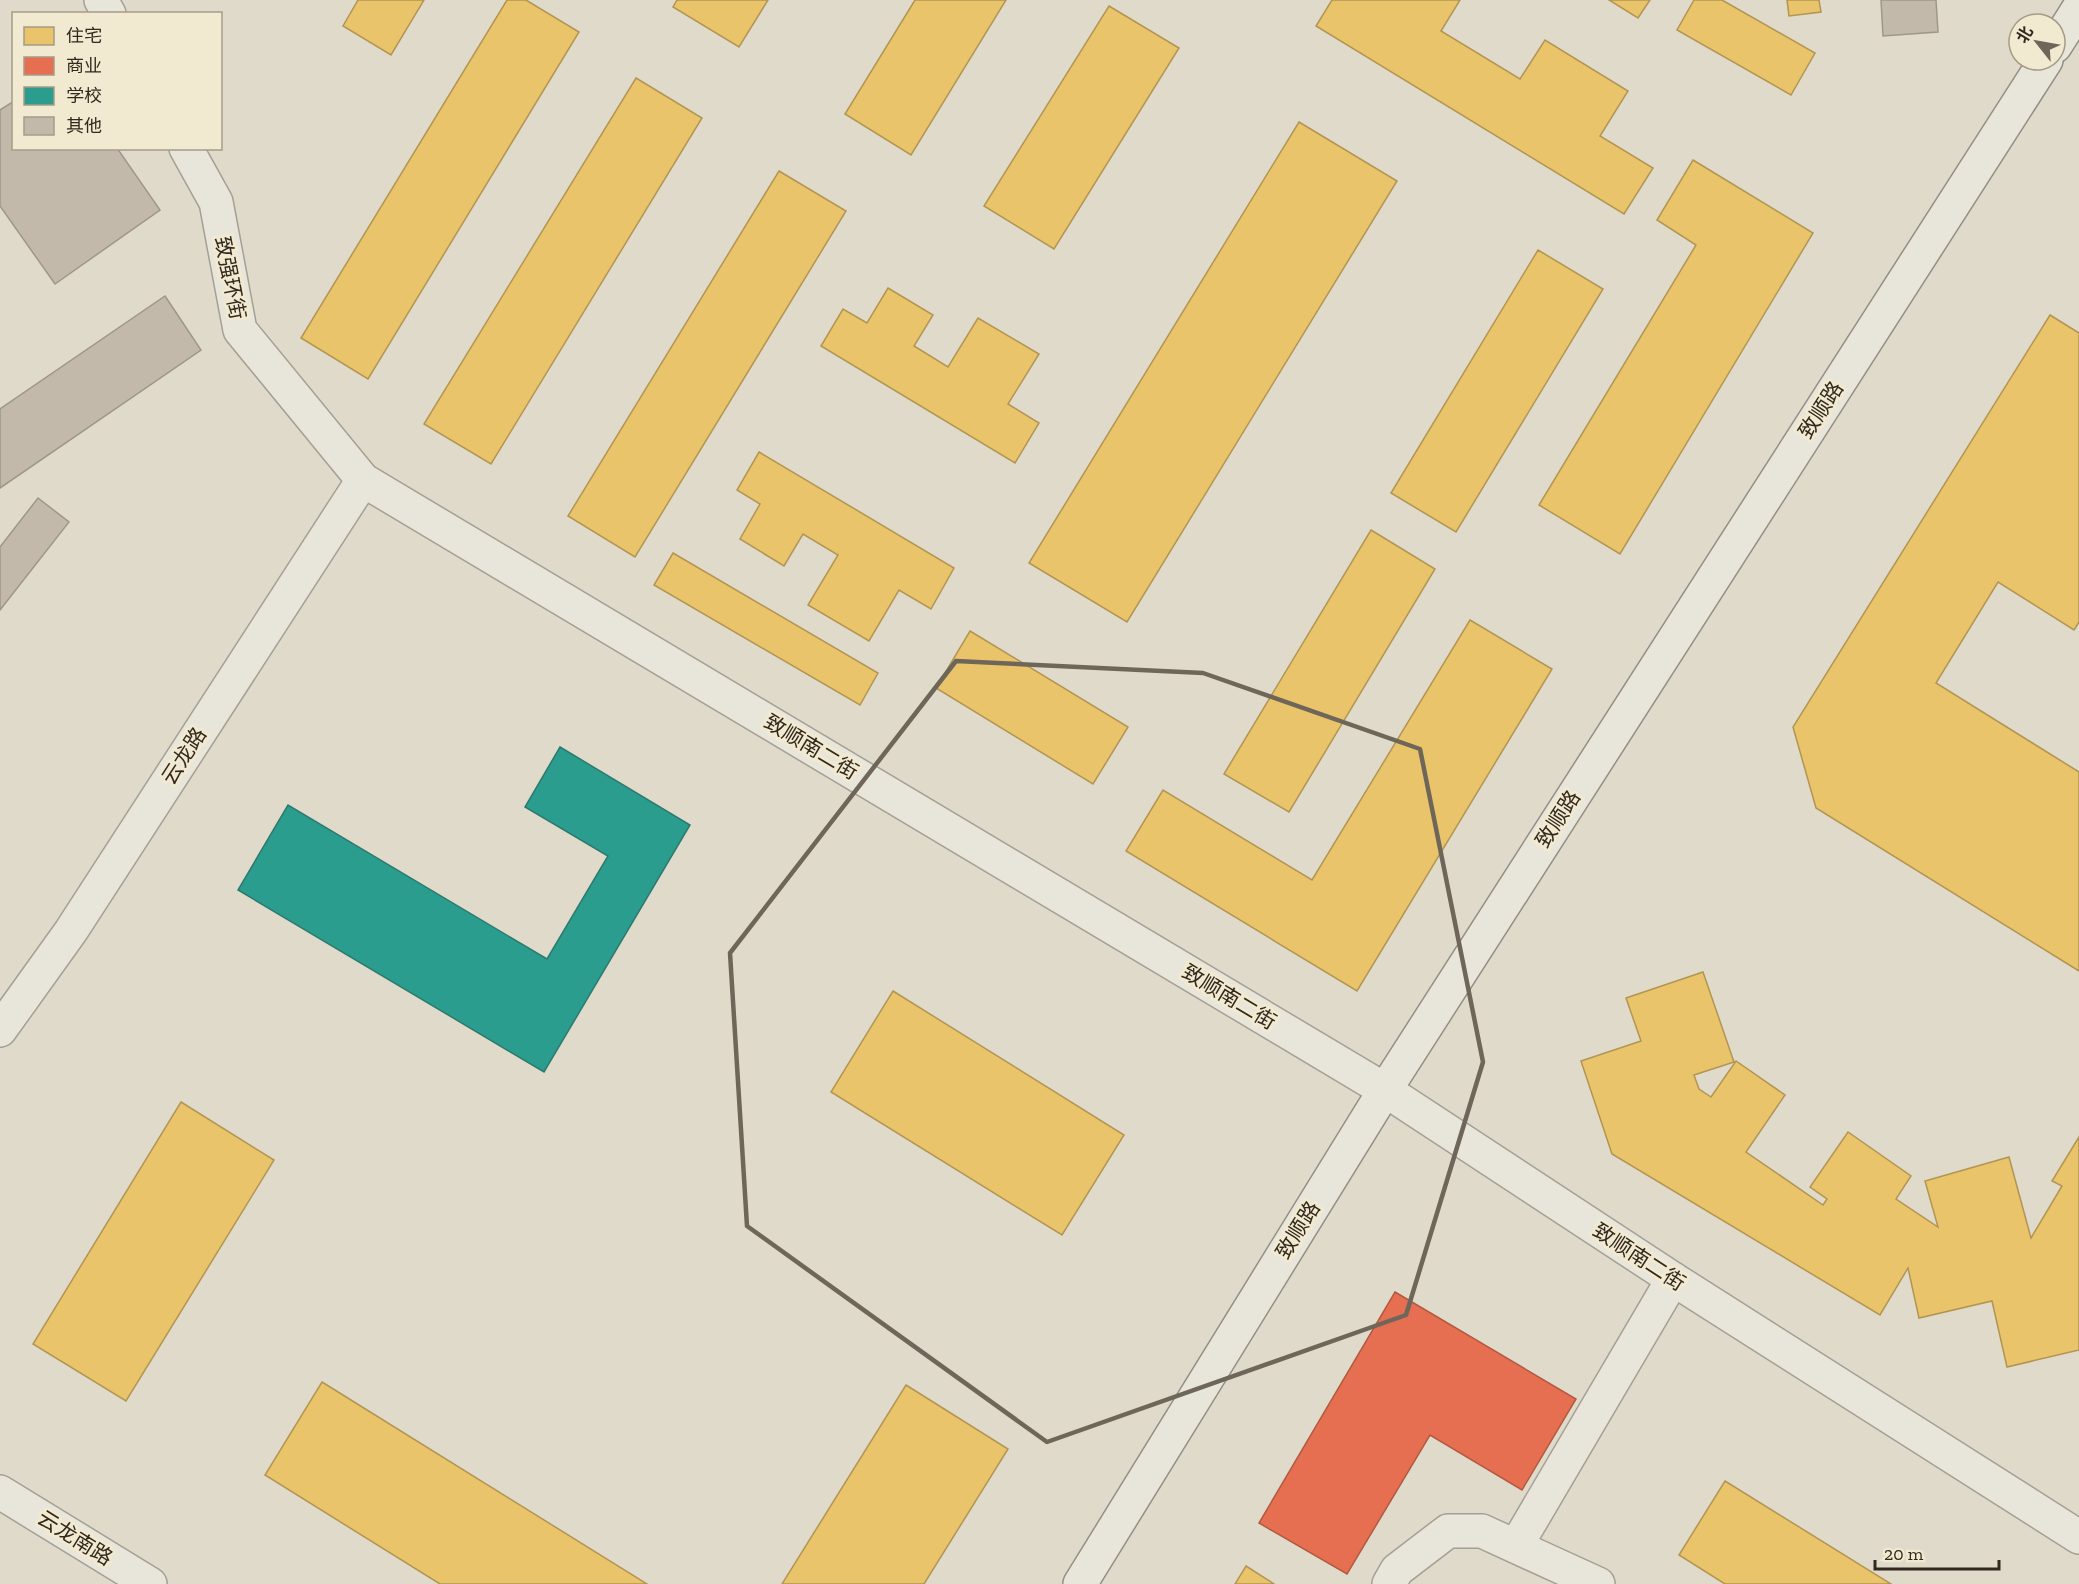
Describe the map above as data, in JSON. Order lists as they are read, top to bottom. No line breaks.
{"streets":{"street":["致强环街","致顺路","致顺南二街","云龙路","云龙南路"]},"crossings":[["致强环街","致顺南二街"],["致强环街","云龙路"],["致顺路","致顺南二街"],["致顺南二街","云龙路"]],"legend":["住宅","商业","学校","其他"],"scale_bar":"20 m","north":"top left"}
